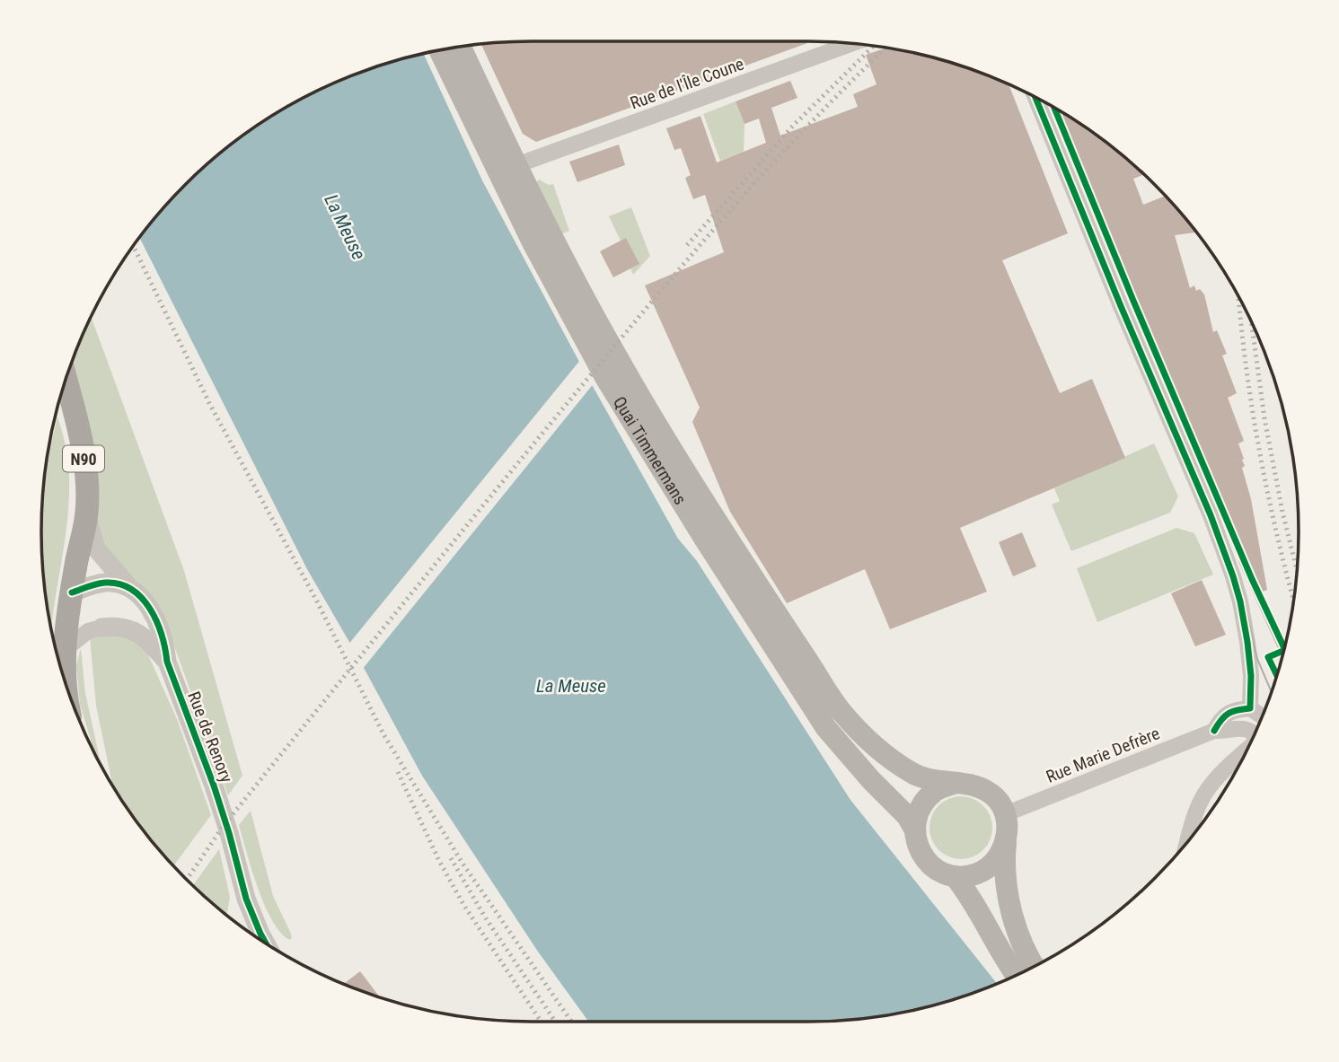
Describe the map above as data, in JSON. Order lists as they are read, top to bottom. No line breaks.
{"streets":{"main road":["Quai Timmermans","N90"],"street":["Rue de l'Île Coune","Rue de Renory","Rue Marie Defrère"]},"crossings":[["Rue de l'Île Coune","Quai Timmermans"],["Quai Timmermans","Rue Marie Defrère"],["N90","Rue de Renory"]],"water":["La Meuse"]}
